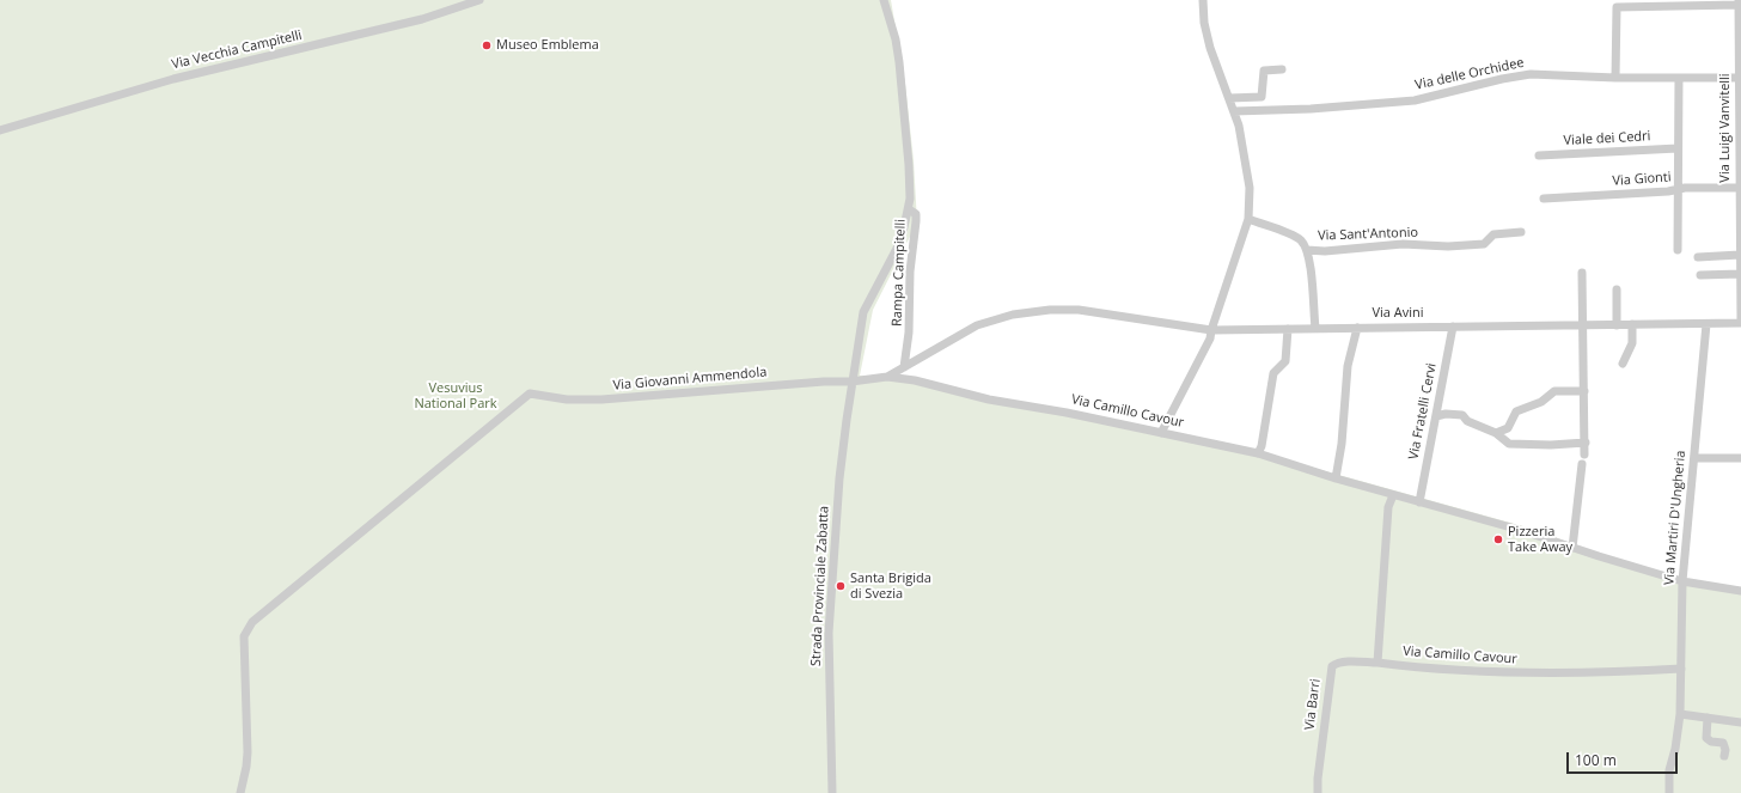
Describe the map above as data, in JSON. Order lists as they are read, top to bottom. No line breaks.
{"streets":{"street":["Via Vecchia Campitelli","Via delle Orchidee","Via Luigi Vanvitelli","Viale dei Cedri","Via Gionti","Via Sant'Antonio","Rampa Campitelli","Via Avini","Via Giovanni Ammendola","Via Camillo Cavour","Via Fratelli Cervi","Via Martiri D'Ungheria","Strada Provinciale Zabatta","Via Barri"]},"crossings":[["Via delle Orchidee","Via Luigi Vanvitelli"],["Via Luigi Vanvitelli","Via Gionti"],["Via Luigi Vanvitelli","Via Avini"],["Rampa Campitelli","Via Avini"],["Rampa Campitelli","Strada Provinciale Zabatta"],["Via Avini","Via Camillo Cavour"],["Via Avini","Via Fratelli Cervi"],["Via Avini","Via Martiri D'Ungheria"],["Via Giovanni Ammendola","Via Camillo Cavour"],["Via Giovanni Ammendola","Strada Provinciale Zabatta"],["Via Camillo Cavour","Via Fratelli Cervi"],["Via Camillo Cavour","Via Martiri D'Ungheria"],["Via Camillo Cavour","Strada Provinciale Zabatta"],["Via Camillo Cavour","Via Barri"]],"parks":["Vesuvius National Park"],"places":["Museo Emblema","Pizzeria Take Away","Santa Brigida di Svezia"],"scale_bar":"100 m"}
